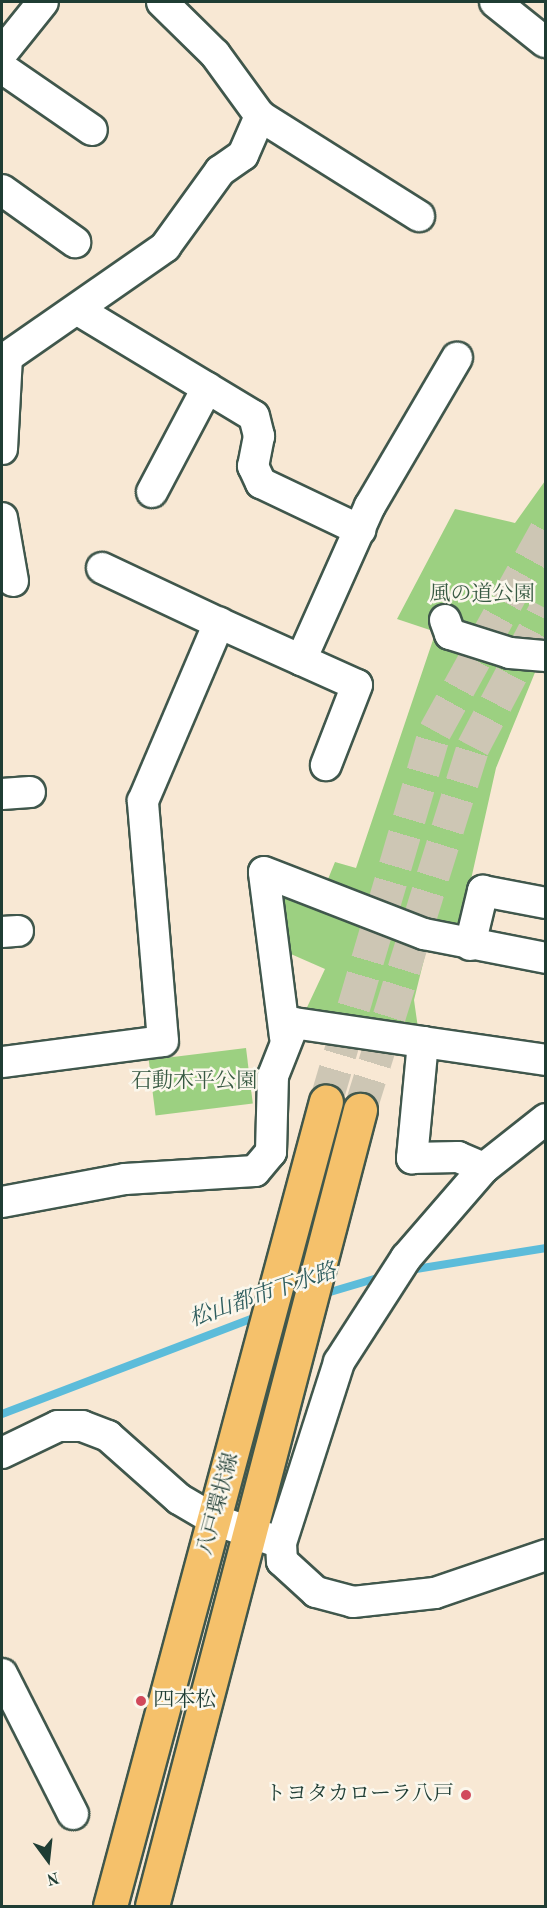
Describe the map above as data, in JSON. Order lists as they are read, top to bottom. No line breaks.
{"streets":{"main road":["八戸環状線"]},"water":["松山都市下水路"],"parks":["風の道公園","石動木平公園"],"places":["四本松","トヨタカローラ八戸"],"north":"bottom"}
